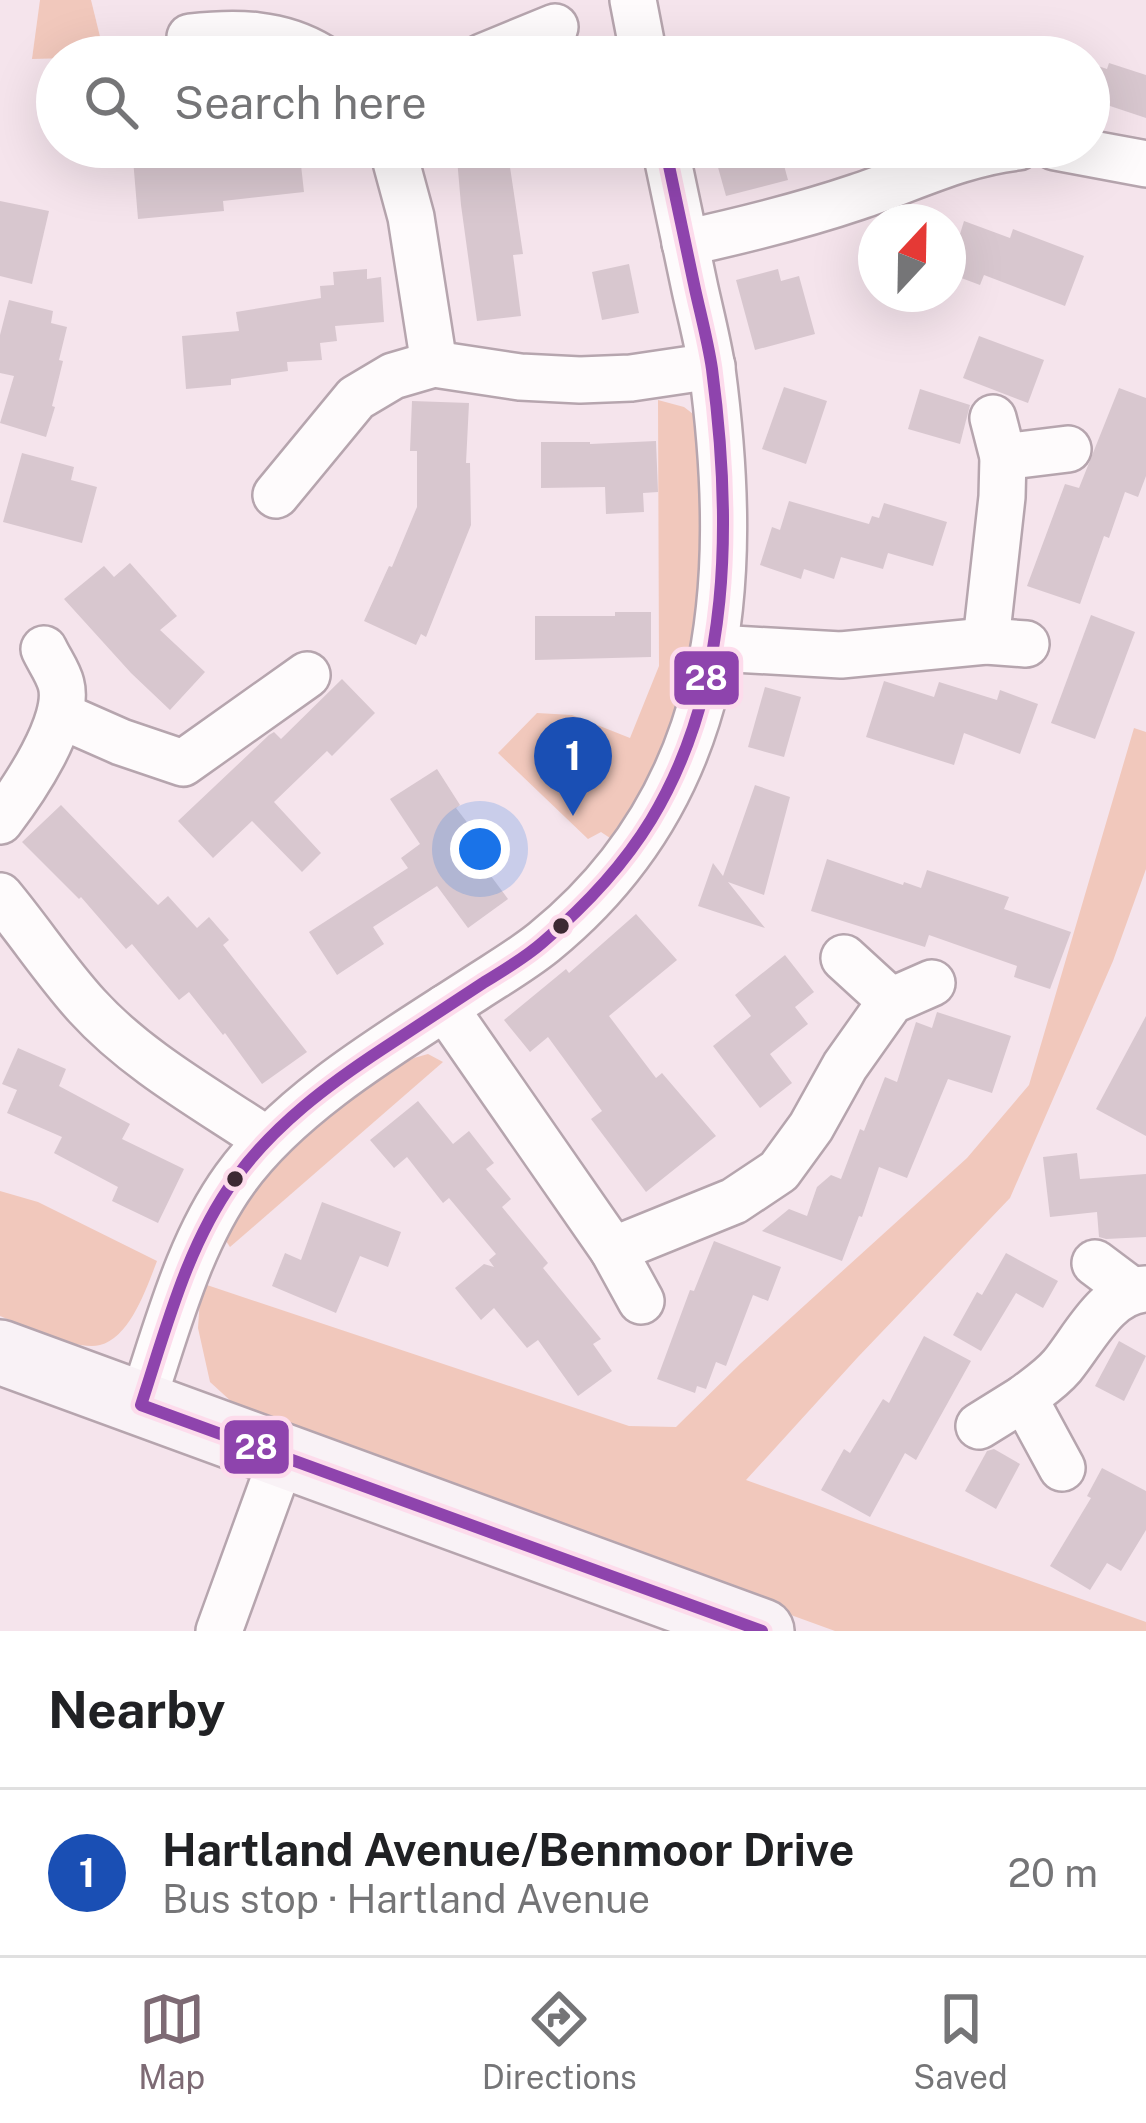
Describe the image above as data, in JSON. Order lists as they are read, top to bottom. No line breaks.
{"lines":["transit line 28"],"north":"top","page":{"search":"Search here","pins":"1","heading":"Nearby","list":[{"mark":"1","name":"Hartland Avenue/Benmoor Drive","note":"Bus stop · Hartland Avenue","value":"20 m"}],"nav":["Map","Directions","Saved"]}}
